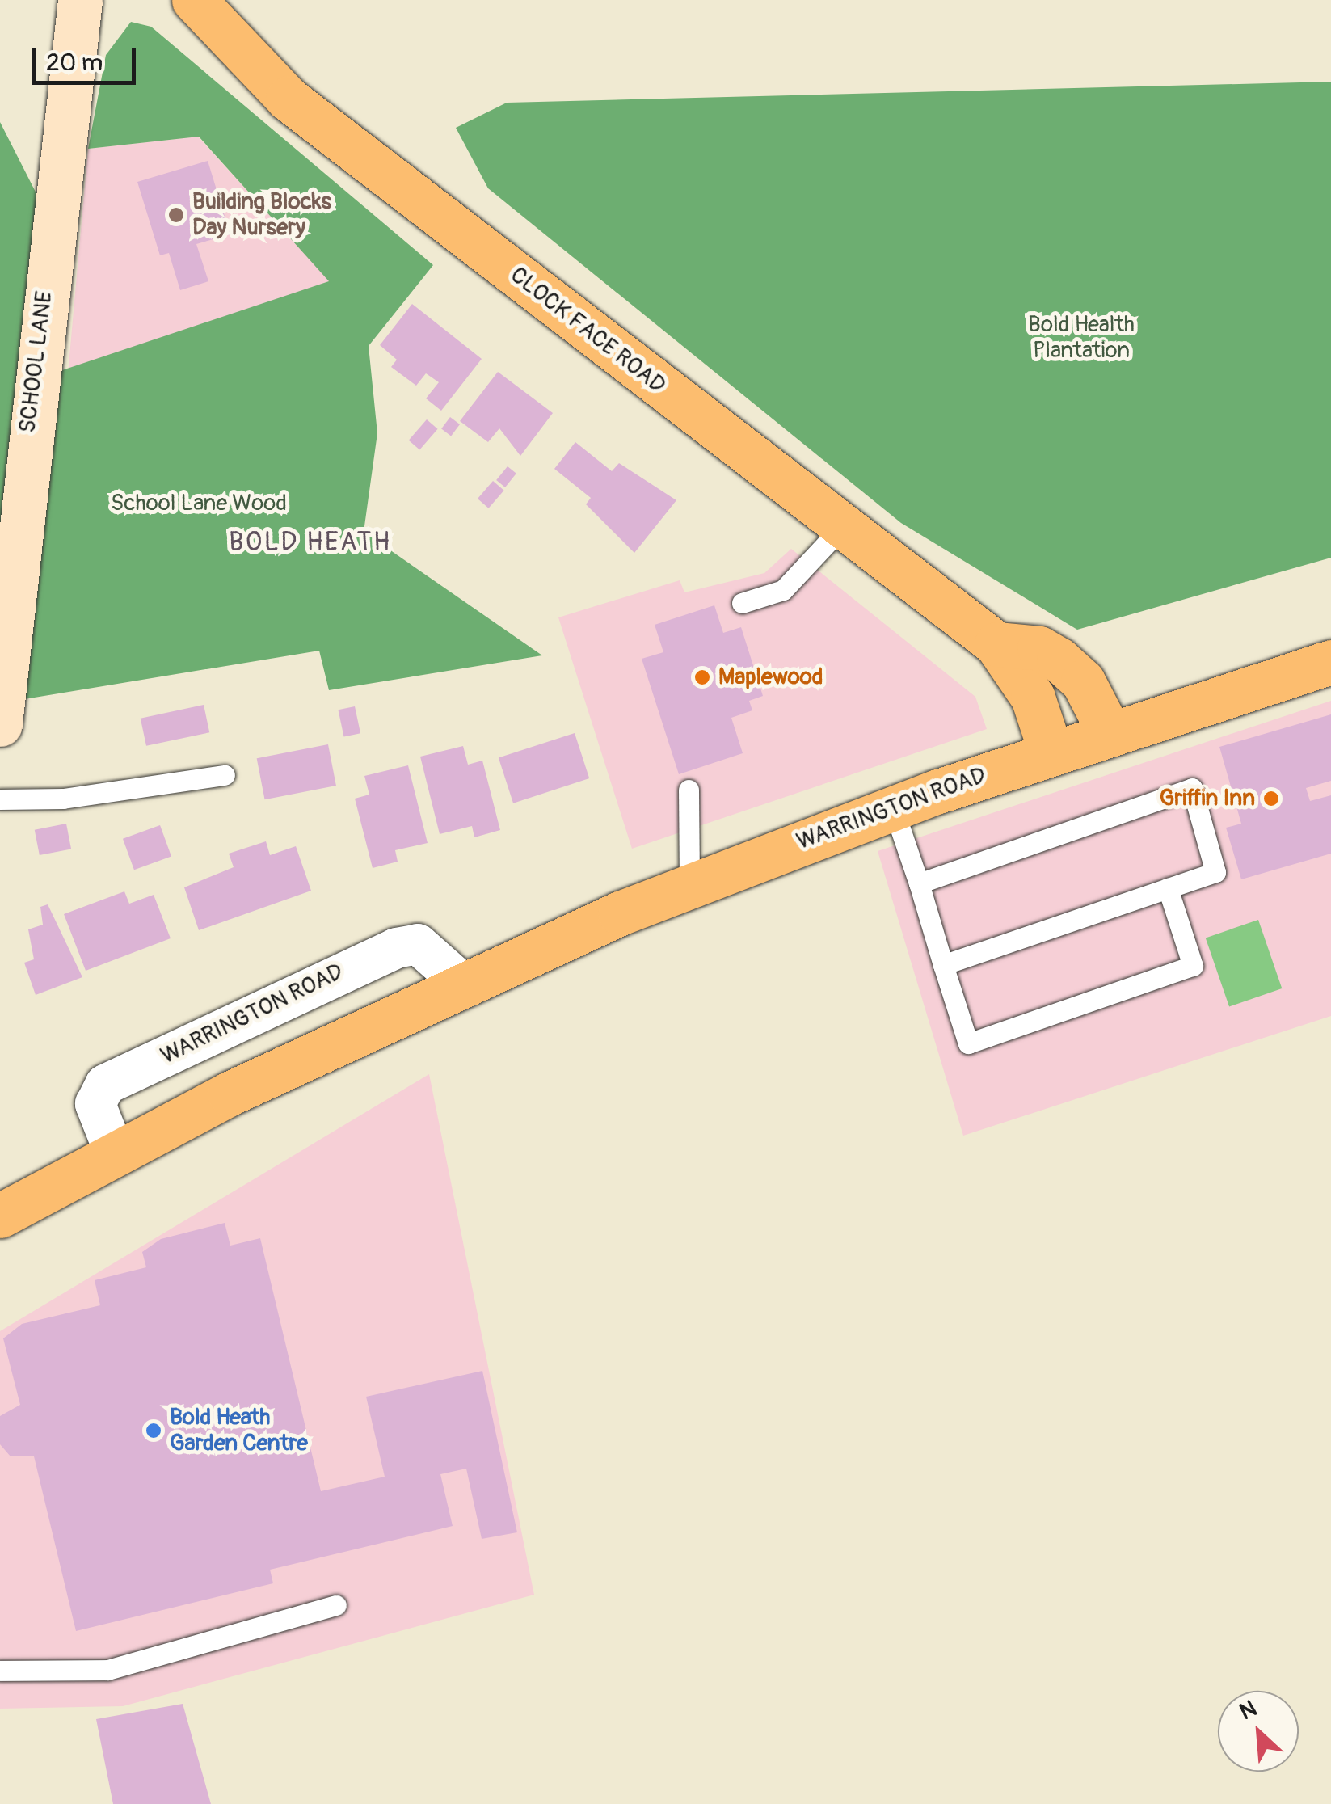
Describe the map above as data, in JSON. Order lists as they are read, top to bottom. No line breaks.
{"streets":{"main road":["CLOCK FACE ROAD","WARRINGTON ROAD"],"street":["SCHOOL LANE"]},"crossings":[["CLOCK FACE ROAD","WARRINGTON ROAD"]],"districts":["BOLD HEATH"],"parks":["Bold Health Plantation","School Lane Wood"],"places":["Building Blocks Day Nursery","Maplewood","Griffin Inn","Bold Heath Garden Centre"],"scale_bar":"20 m","north":"top left"}
